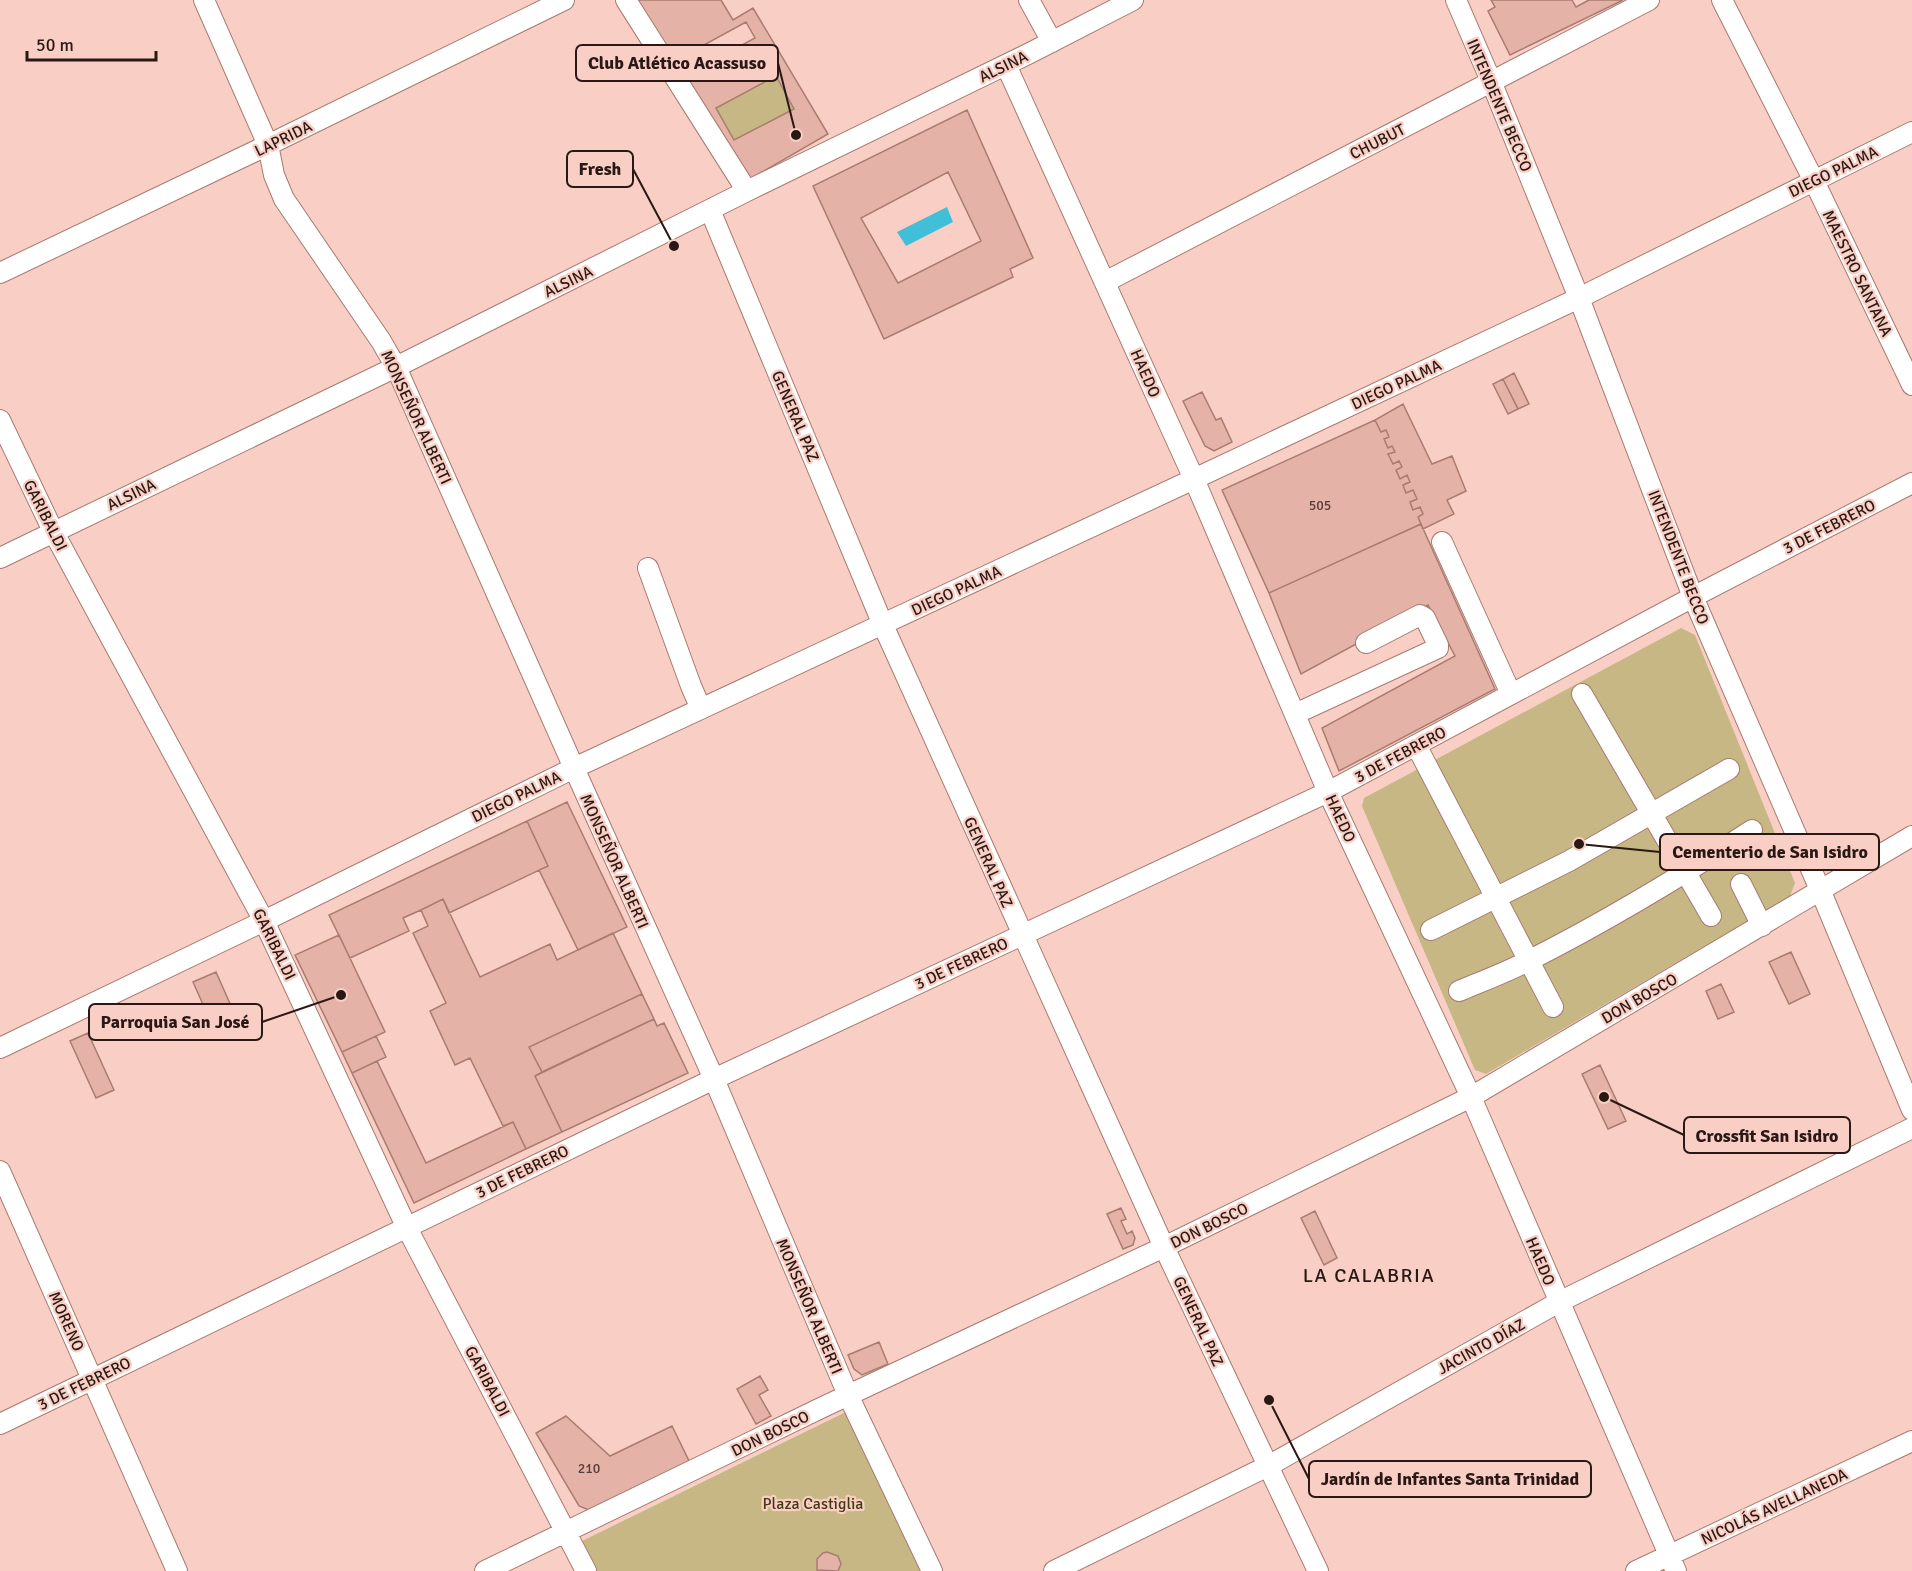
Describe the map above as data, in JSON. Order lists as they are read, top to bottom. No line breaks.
{"streets":{"street":["ALSINA","INTENDENTE BECCO","LAPRIDA","CHUBUT","DIEGO PALMA","MAESTRO SANTANA","HAEDO","GENERAL PAZ","MONSEÑOR ALBERTI","GARIBALDI","3 DE FEBRERO","DON BOSCO","MORENO","JACINTO DÍAZ","NICOLÁS AVELLANEDA"]},"crossings":[["ALSINA","HAEDO"],["ALSINA","GENERAL PAZ"],["ALSINA","MONSEÑOR ALBERTI"],["ALSINA","GARIBALDI"],["INTENDENTE BECCO","CHUBUT"],["INTENDENTE BECCO","DIEGO PALMA"],["INTENDENTE BECCO","3 DE FEBRERO"],["INTENDENTE BECCO","DON BOSCO"],["LAPRIDA","MONSEÑOR ALBERTI"],["CHUBUT","HAEDO"],["DIEGO PALMA","MAESTRO SANTANA"],["DIEGO PALMA","HAEDO"],["DIEGO PALMA","GENERAL PAZ"],["DIEGO PALMA","MONSEÑOR ALBERTI"],["DIEGO PALMA","GARIBALDI"],["HAEDO","3 DE FEBRERO"],["HAEDO","DON BOSCO"],["HAEDO","JACINTO DÍAZ"],["HAEDO","NICOLÁS AVELLANEDA"],["GENERAL PAZ","3 DE FEBRERO"],["GENERAL PAZ","DON BOSCO"],["GENERAL PAZ","JACINTO DÍAZ"],["MONSEÑOR ALBERTI","3 DE FEBRERO"],["MONSEÑOR ALBERTI","DON BOSCO"],["GARIBALDI","3 DE FEBRERO"],["GARIBALDI","DON BOSCO"],["3 DE FEBRERO","MORENO"]],"districts":["LA CALABRIA"],"parks":["Plaza Castiglia"],"places":["Club Atlético Acassuso","Fresh","Cementerio de San Isidro","Parroquia San José","Crossfit San Isidro","Jardín de Infantes Santa Trinidad"],"house_numbers":["505","210"],"scale_bar":"50 m"}
